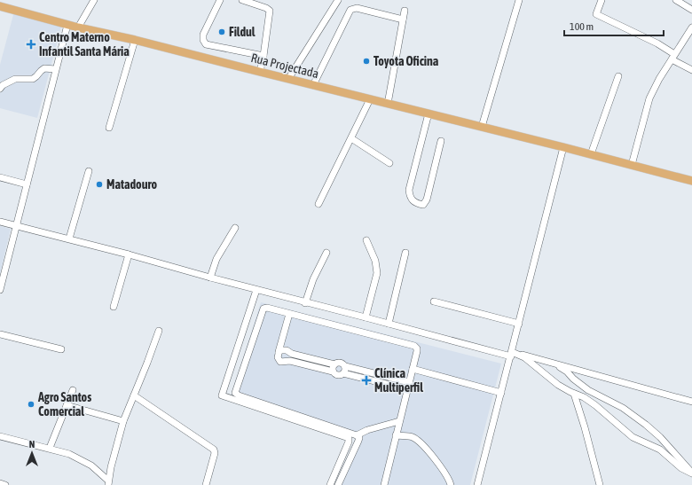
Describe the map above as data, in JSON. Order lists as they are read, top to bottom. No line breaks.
{"streets":{"main road":["Rua Projectada"]},"places":{"other":["Fildul","Toyota Oficina","Matadouro","Agro Santos Comercial"],"health":["Centro Materno Infantil Santa Mária","Clínica Multiperfil"]},"scale_bar":"100 m","north":"top"}
